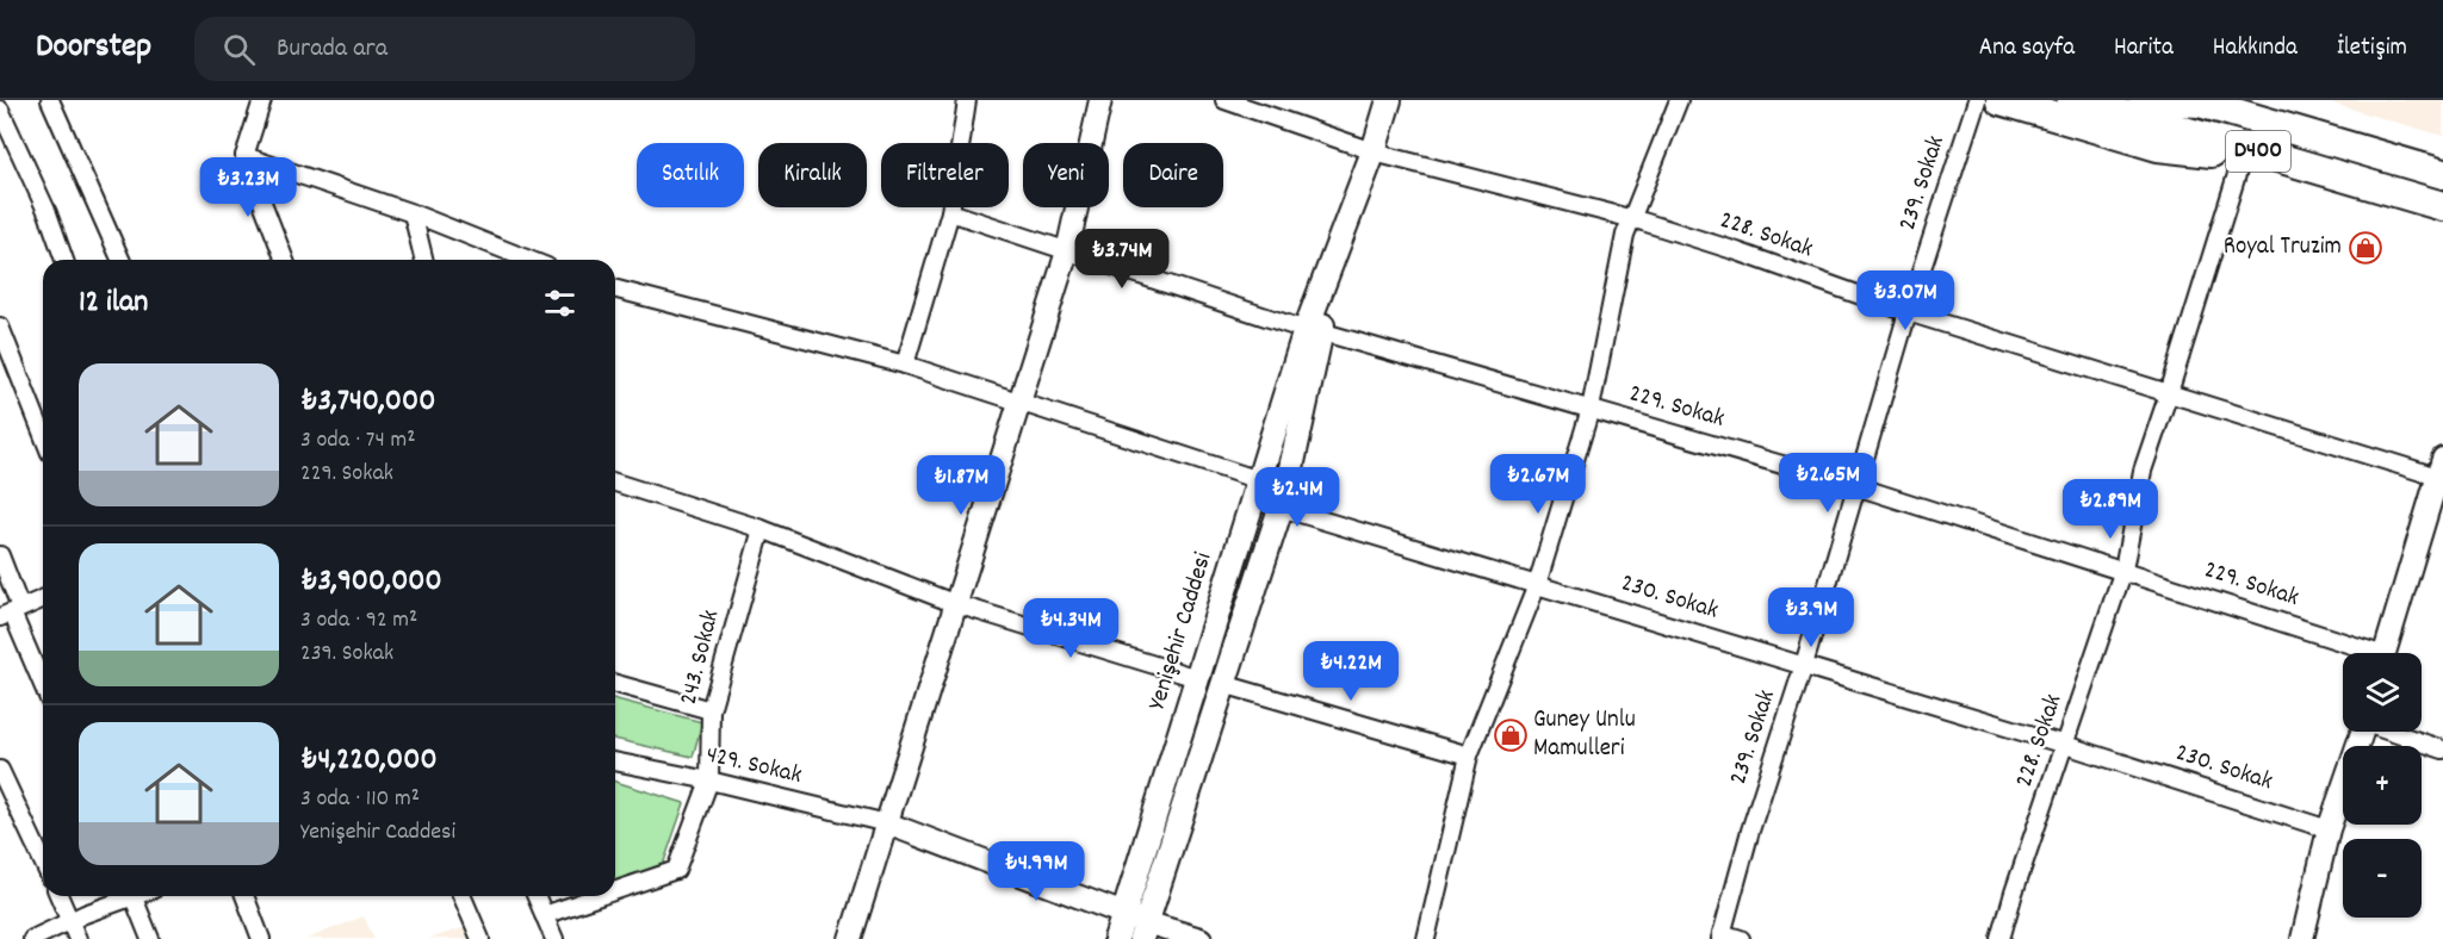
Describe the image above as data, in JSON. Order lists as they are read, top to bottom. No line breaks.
{"streets":{"highway":["D400"],"main road":["Yenişehir Caddesi"],"street":["239. Sokak","228. Sokak","229. Sokak","230. Sokak","243. Sokak","429. Sokak"]},"crossings":[["D400","228. Sokak"],["239. Sokak","228. Sokak"],["239. Sokak","229. Sokak"],["239. Sokak","230. Sokak"],["228. Sokak","229. Sokak"],["228. Sokak","230. Sokak"],["228. Sokak","Yenişehir Caddesi"],["229. Sokak","Yenişehir Caddesi"],["230. Sokak","Yenişehir Caddesi"],["243. Sokak","429. Sokak"]],"places":{"shop":["Royal Truzim","Guney Unlu Mamulleri"]},"page":{"header":"Doorstep","search":"Burada ara","nav":["Ana sayfa","Harita","Hakkında","İletişim"],"chip":["Satılık","Kiralık","Filtreler","Yeni","Daire"],"price":["₺3.23M","₺3.74M","₺3.07M","₺2.65M","₺2.67M","₺1.87M","₺2.4M","₺2.89M","₺3.9M","₺4.34M","₺4.22M","₺4.99M"],"heading":"12 ilan","list":[{"name":"₺3,740,000","note":"3 oda · 74 m² · 229. Sokak"},{"name":"₺3,900,000","note":"3 oda · 92 m² · 239. Sokak"},{"name":"₺4,220,000","note":"3 oda · 110 m² · Yenişehir Caddesi"}],"map_buttons":["+","−"]}}
